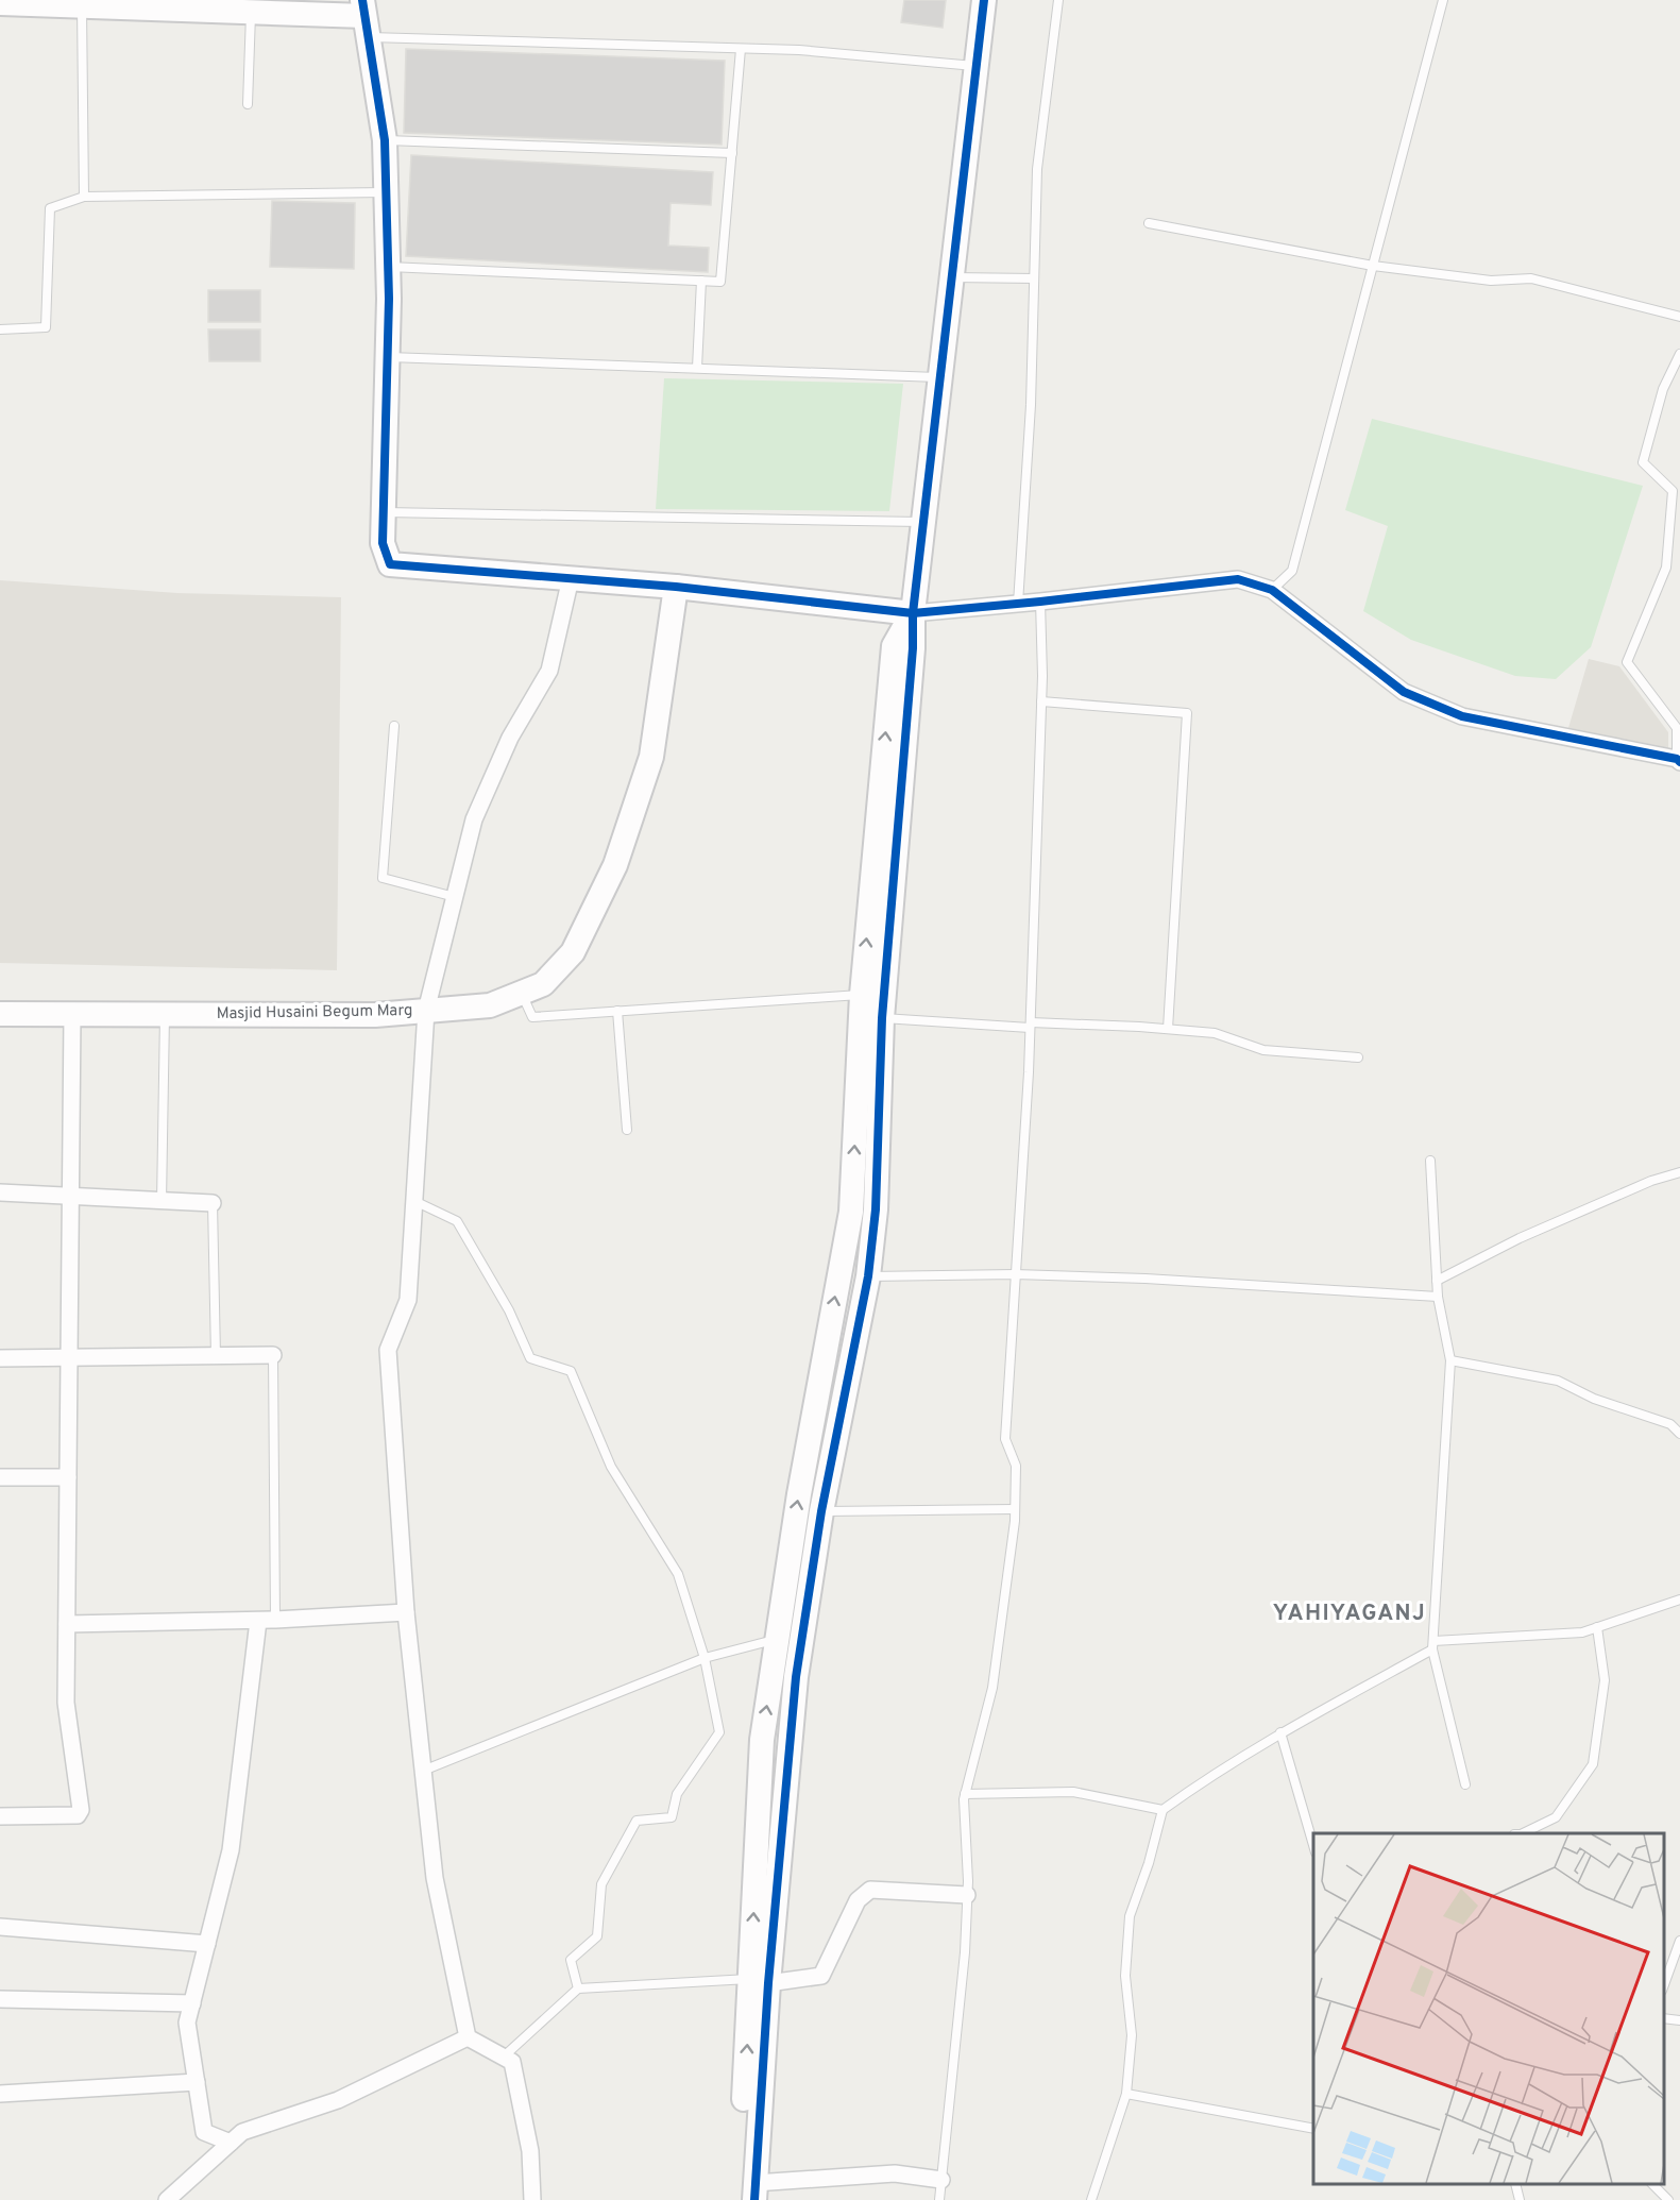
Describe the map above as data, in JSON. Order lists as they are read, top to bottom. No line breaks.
{"streets":{"street":["Masjid Husaini Begum Marg"]},"districts":["YAHIYAGANJ"]}
